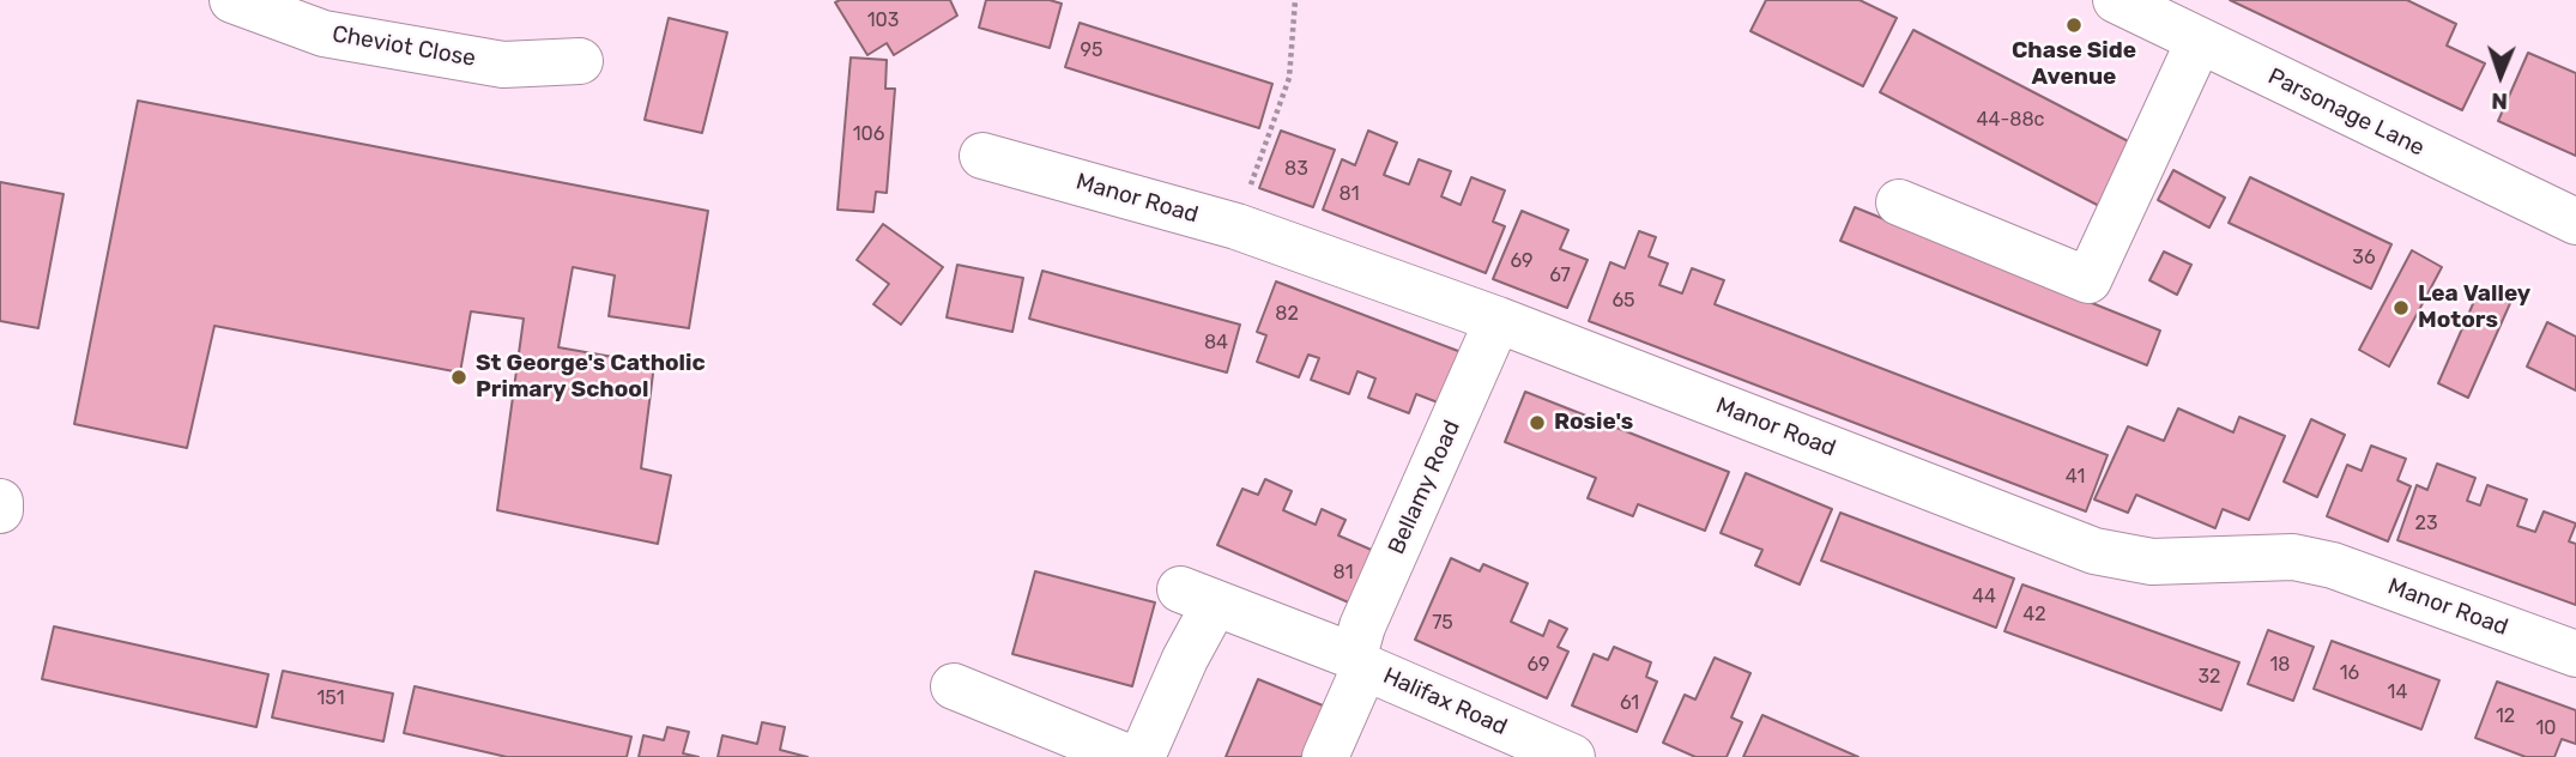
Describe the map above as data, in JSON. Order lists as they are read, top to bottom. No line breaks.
{"streets":{"street":["Cheviot Close","Parsonage Lane","Manor Road","Bellamy Road","Halifax Road"]},"crossings":[["Manor Road","Bellamy Road"],["Bellamy Road","Halifax Road"]],"places":["Chase Side Avenue","Lea Valley Motors","St George's Catholic Primary School","Rosie's"],"house_numbers":["103","95","44-88c","106","83","81","36","69","67","65","82","84","41","23","81","44","42","75","69","18","16","32","14","151","61","12","10"],"north":"bottom"}
